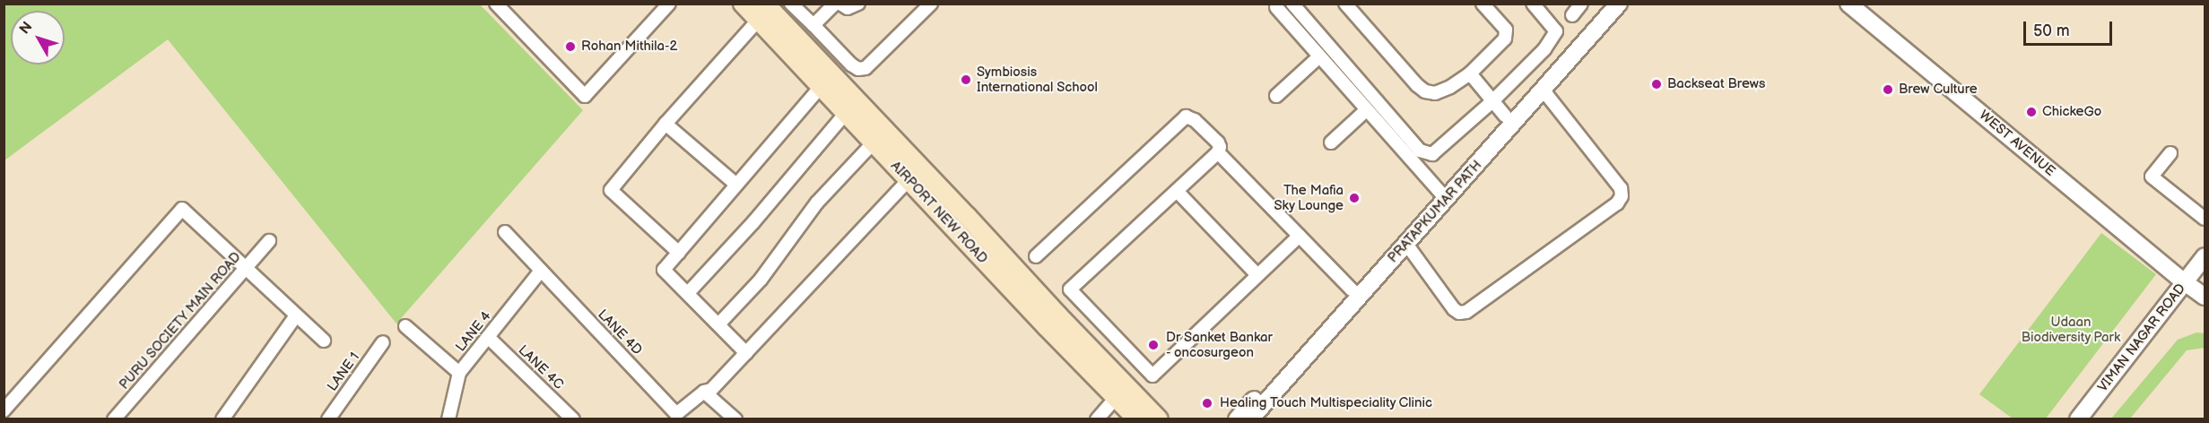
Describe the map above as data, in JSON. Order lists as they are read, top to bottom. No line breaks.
{"streets":{"main road":["AIRPORT NEW ROAD"],"street":["WEST AVENUE","PRATAPKUMAR PATH","PURU SOCIETY MAIN ROAD","LANE 4","LANE 4D","VIMAN NAGAR ROAD","LANE 4C","LANE 1"]},"crossings":[["WEST AVENUE","VIMAN NAGAR ROAD"],["LANE 4","LANE 4D"],["LANE 4","LANE 4C"]],"parks":["Udaan Biodiversity Park"],"places":["Rohan Mithila-2","Symbiosis International School","Backseat Brews","Brew Culture","ChickeGo","The Mafia Sky Lounge","Dr Sanket Bankar - oncosurgeon","Healing Touch Multispeciality Clinic"],"scale_bar":"50 m","north":"top left"}
